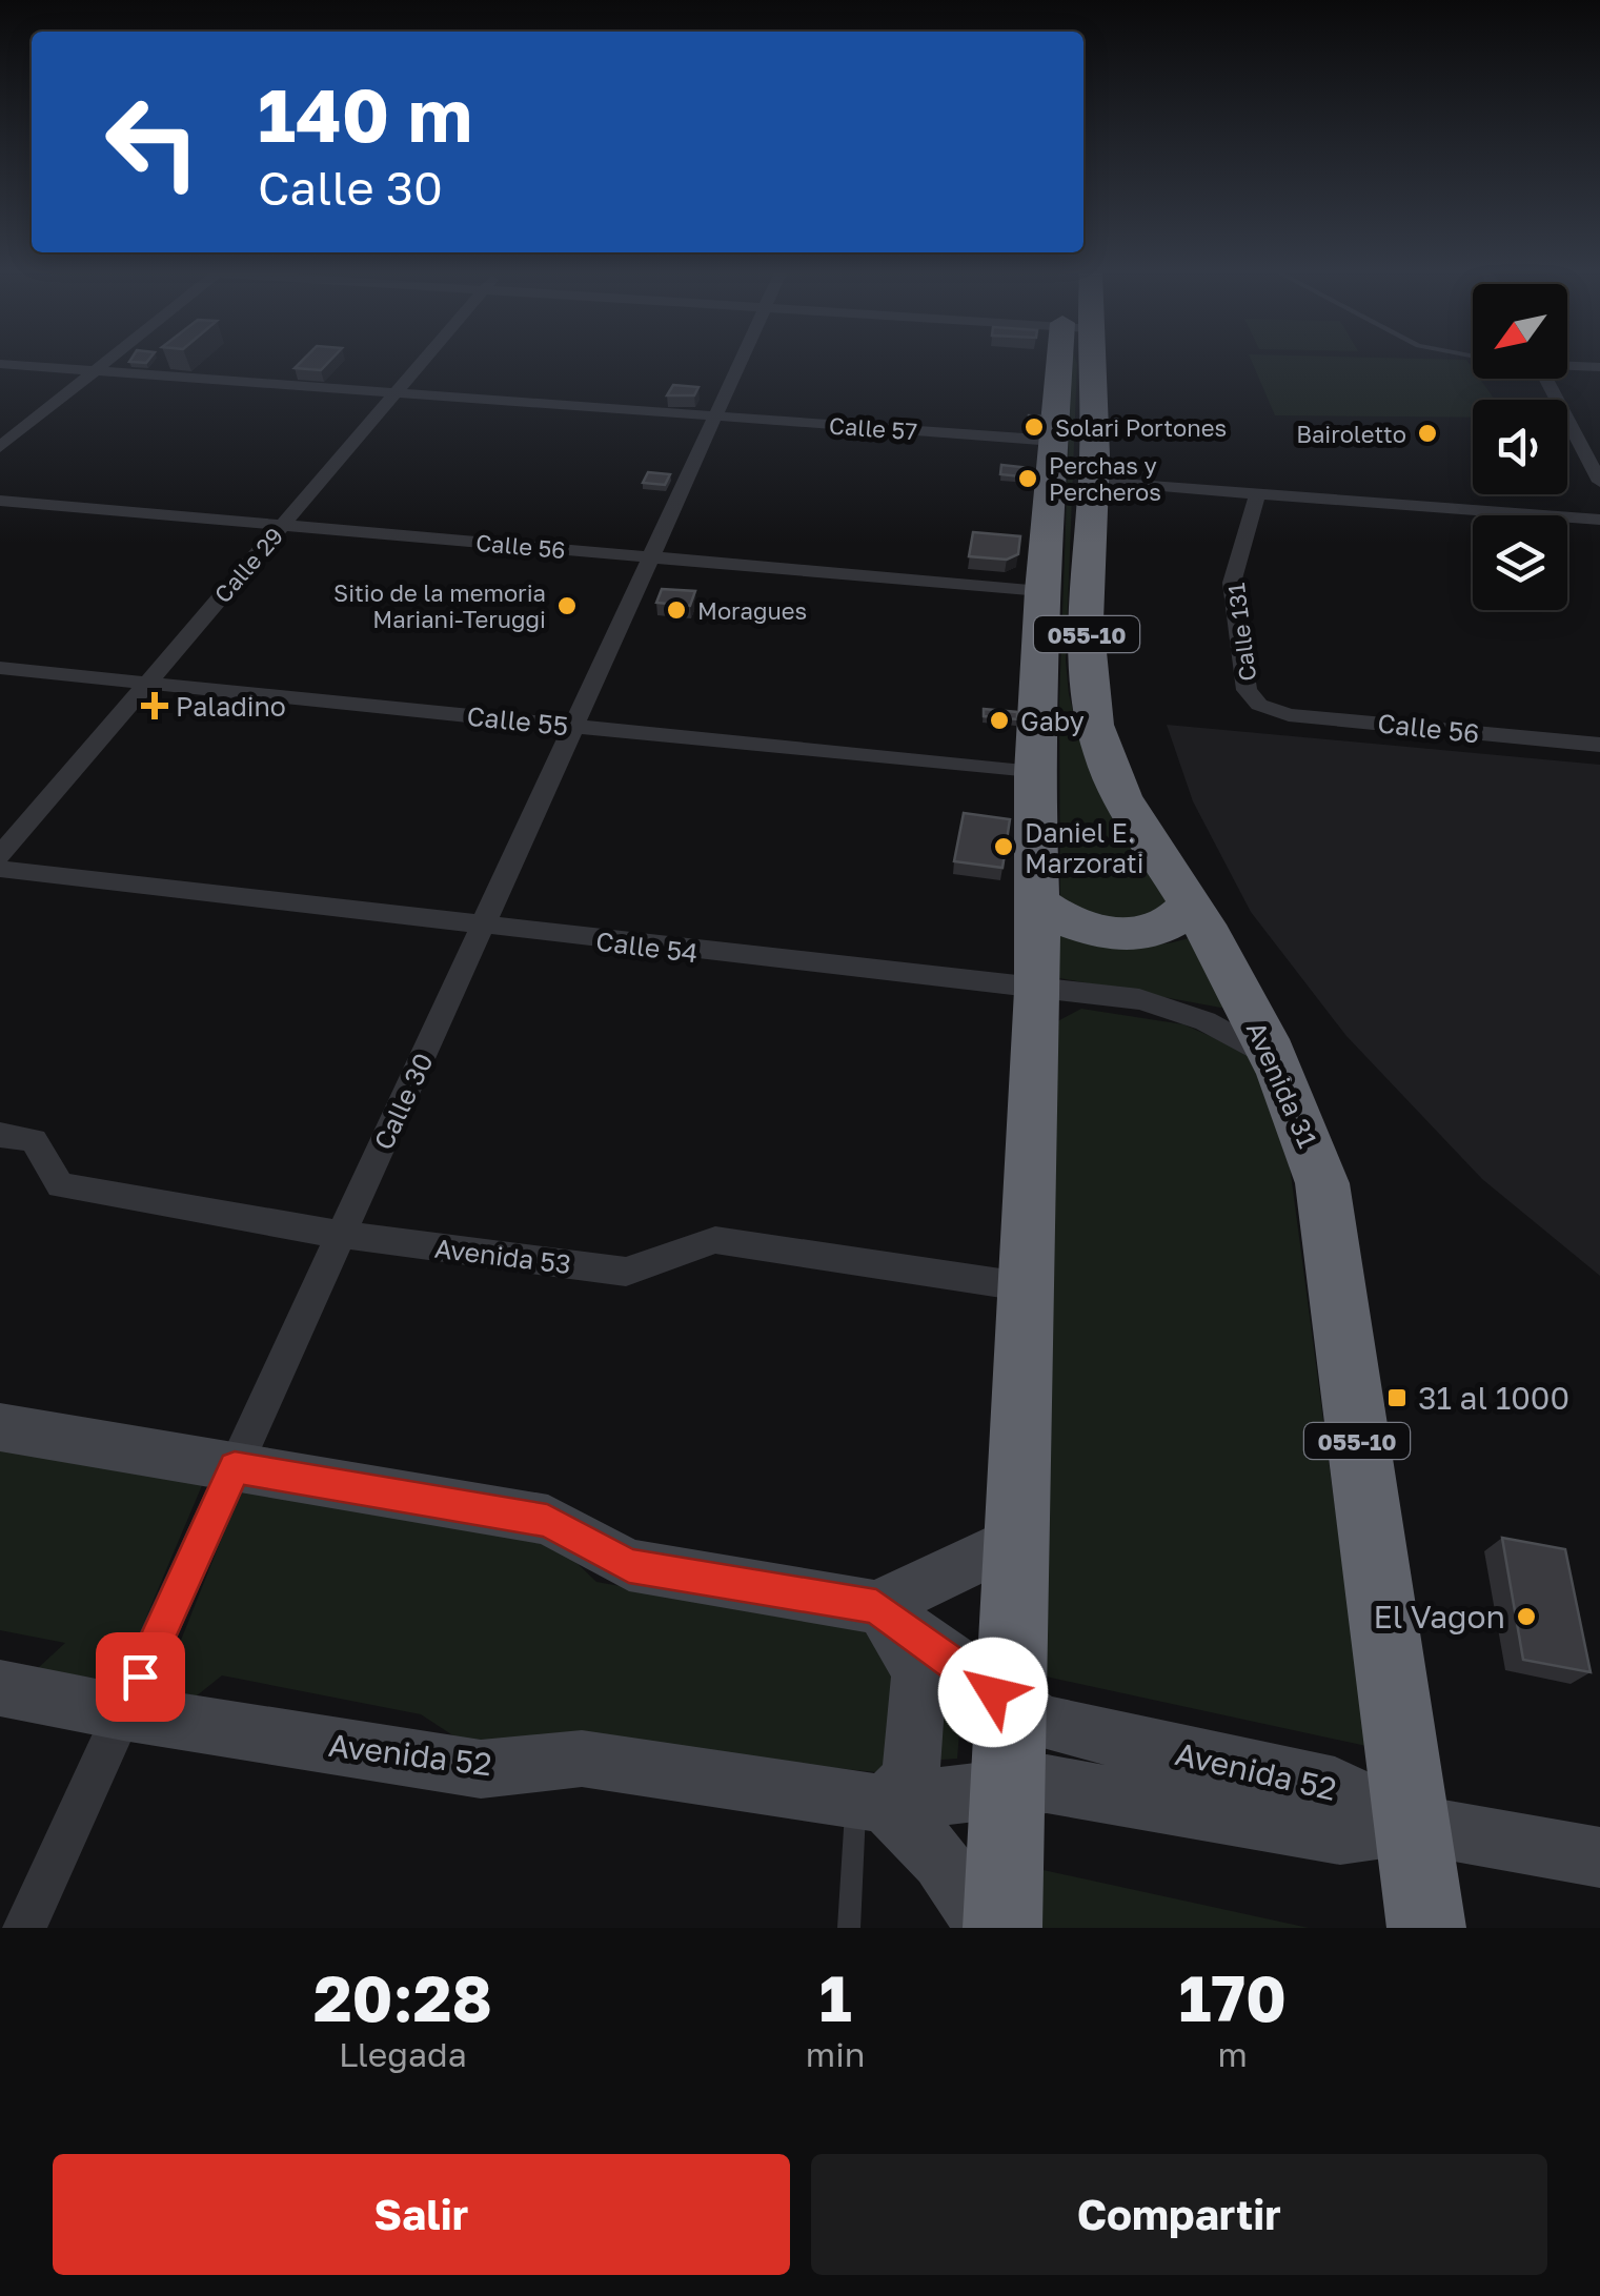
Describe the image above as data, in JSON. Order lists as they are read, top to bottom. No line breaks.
{"streets":{"highway":["055-10","Avenida 31"],"street":["Calle 57","Calle 56","Calle 29","Calle 131","Calle 55","Calle 54","Calle 30","Avenida 53","Avenida 52"]},"crossings":[["Calle 57","Calle 29"],["Calle 57","Avenida 31"],["Calle 57","Calle 30"],["Calle 56","Calle 29"],["Calle 56","Calle 131"],["Calle 56","Avenida 31"],["Calle 56","Calle 30"],["Calle 29","Calle 55"],["Calle 55","Avenida 31"],["Calle 55","Calle 30"],["Calle 54","Avenida 31"],["Calle 54","Calle 30"],["Avenida 31","Avenida 53"],["Avenida 31","Avenida 52"],["Calle 30","Avenida 53"],["Calle 30","Avenida 52"]],"places":{"other":["Solari Portones","Bairoletto","Perchas y Percheros","Sitio de la memoria Mariani-Teruggi","Moragues","Gaby","Daniel E. Marzorati","El Vagon"],"health":["Paladino"],"transit":["31 al 1000"]},"north":"bottom left","page":{"turn":["140 m","Calle 30"],"eta":["20:28","Llegada","1","min","170","m"],"buttons":["Salir","Compartir"]}}
